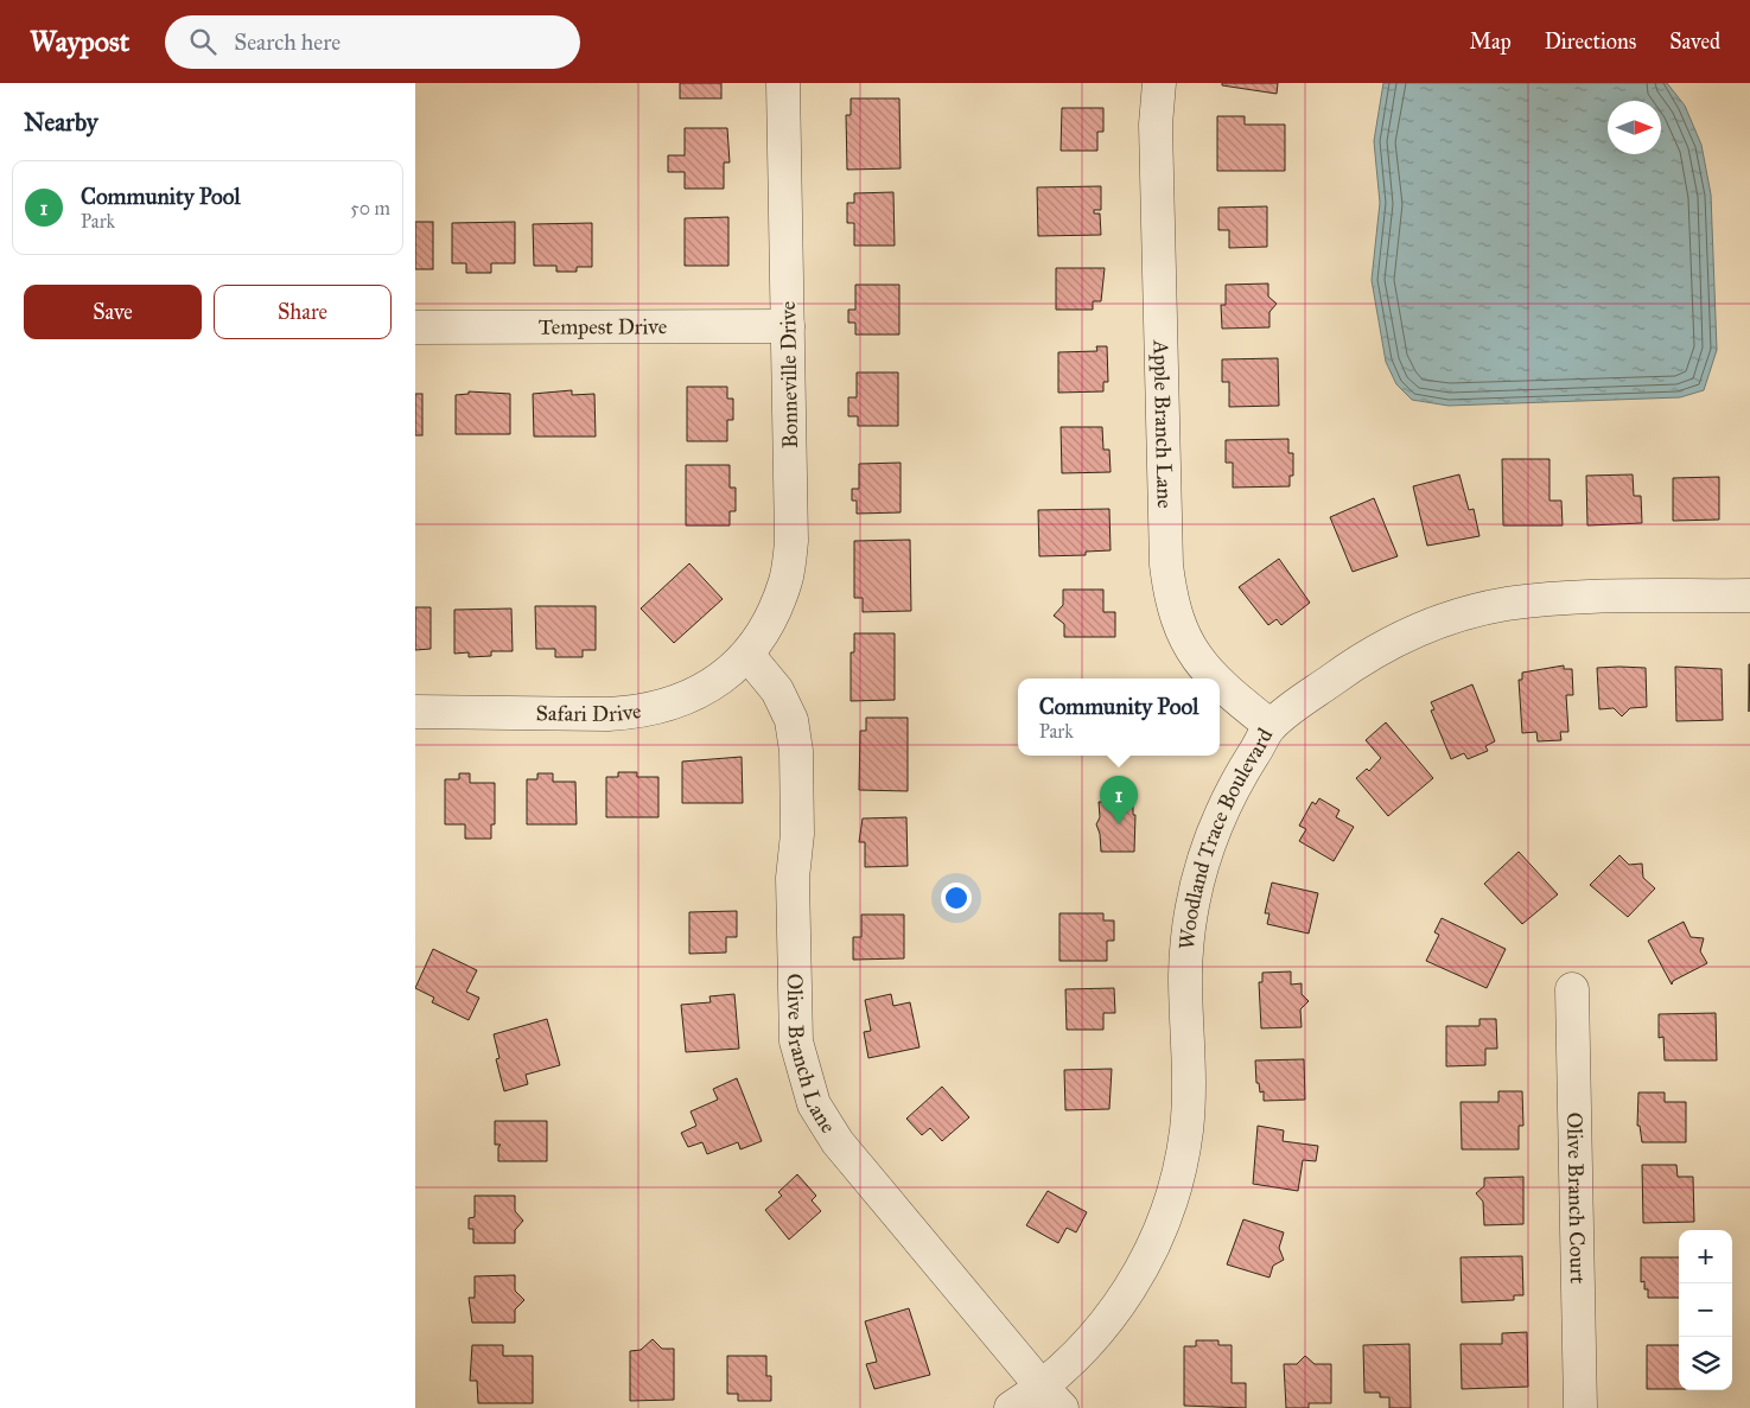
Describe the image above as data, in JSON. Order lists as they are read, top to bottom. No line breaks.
{"streets":{"street":["Tempest Drive","Bonneville Drive","Apple Branch Lane","Safari Drive","Woodland Trace Boulevard","Olive Branch Lane","Olive Branch Court"]},"crossings":[["Tempest Drive","Bonneville Drive"],["Bonneville Drive","Safari Drive"],["Bonneville Drive","Olive Branch Lane"],["Apple Branch Lane","Woodland Trace Boulevard"],["Safari Drive","Olive Branch Lane"],["Woodland Trace Boulevard","Olive Branch Lane"]],"north":"right","page":{"header":"Waypost","search":"Search here","nav":["Map","Directions","Saved"],"heading":"Nearby","list":[{"mark":"1","name":"Community Pool","note":"Park","value":"50 m"}],"buttons":["Save","Share"],"popup":["Community Pool","Park"],"pins":"1","map_buttons":["+","−"]}}
